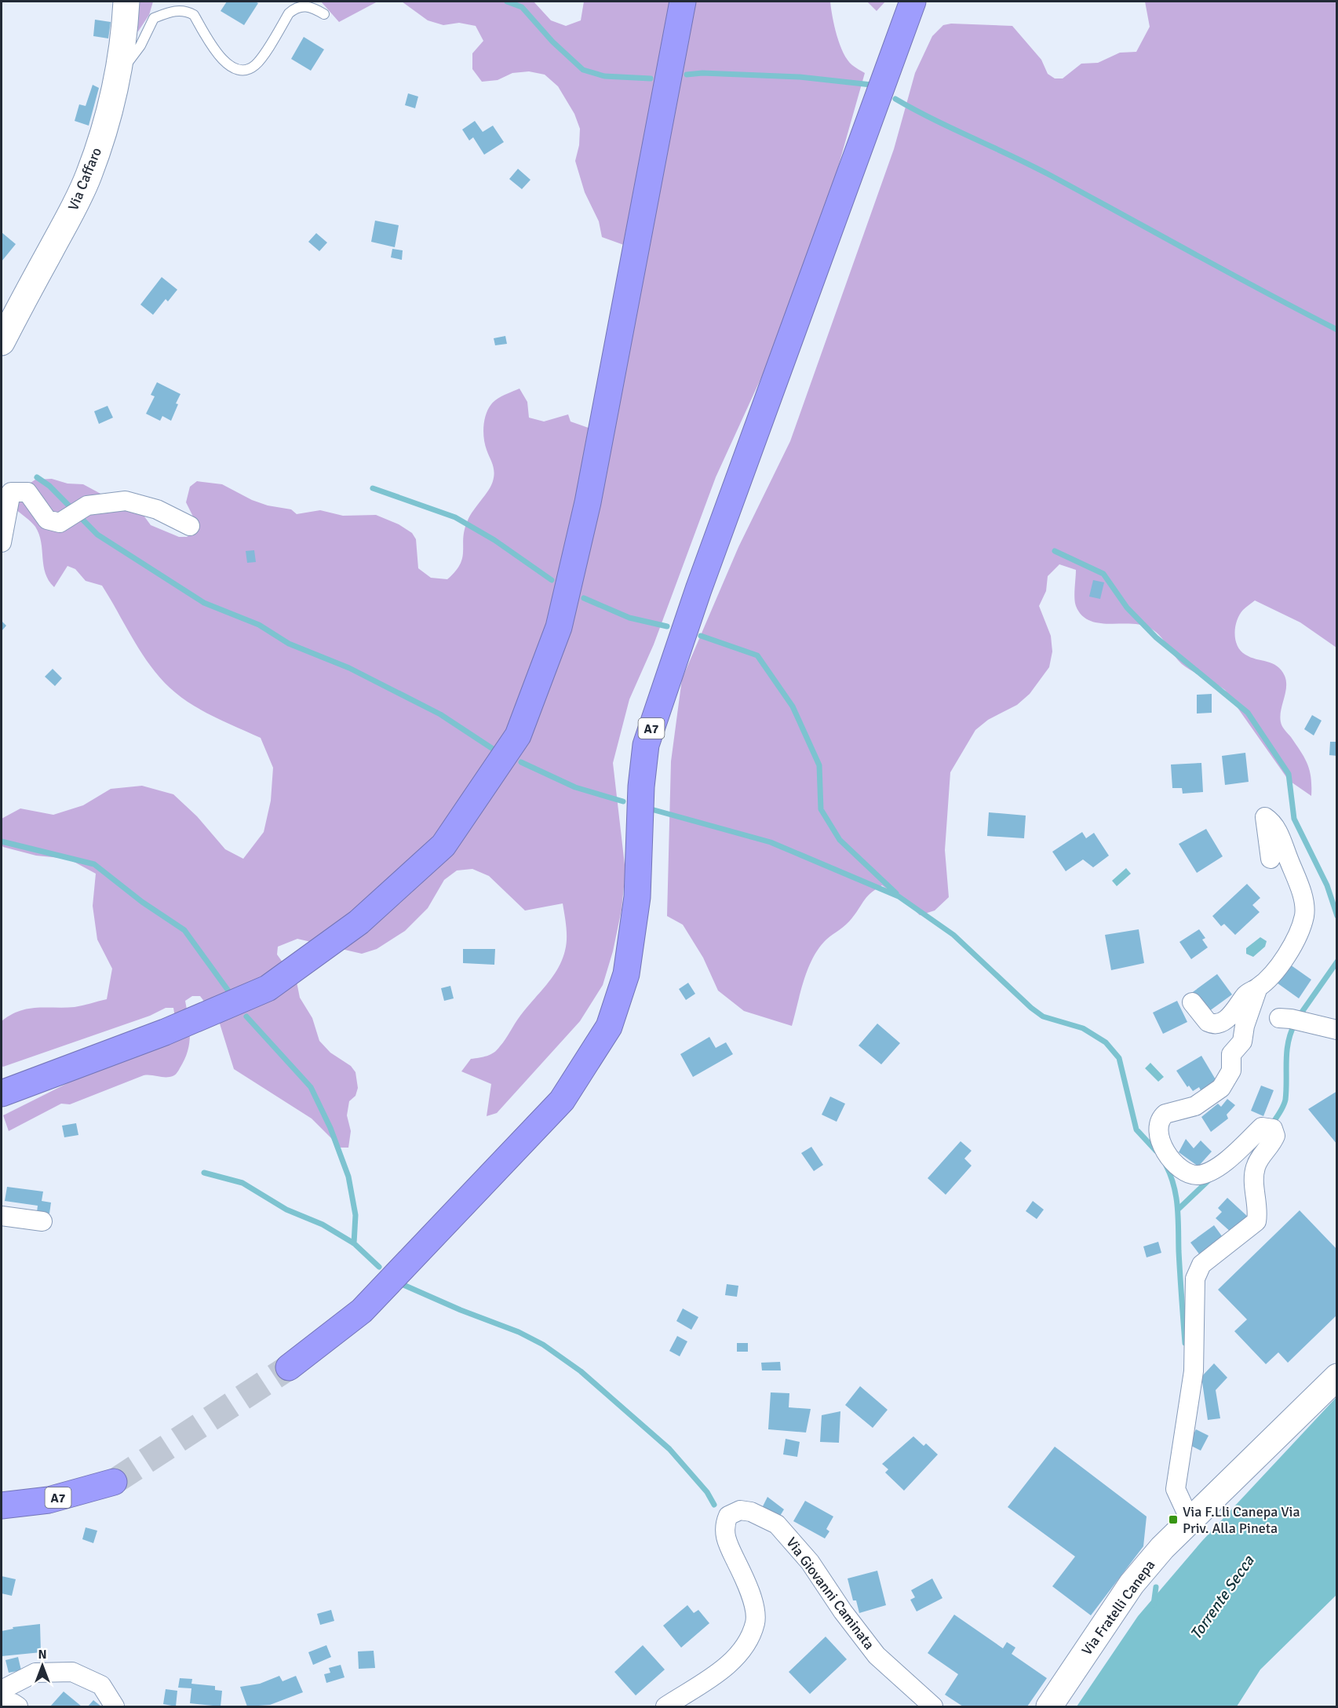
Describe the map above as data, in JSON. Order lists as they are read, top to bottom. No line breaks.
{"streets":{"highway":["A7"],"main road":["Via Caffaro","Via Fratelli Canepa"],"street":["Via Giovanni Caminata"]},"water":["Torrente Secca"],"places":{"transit":["Via F.Lli Canepa Via Priv. Alla Pineta"]},"north":"top"}
